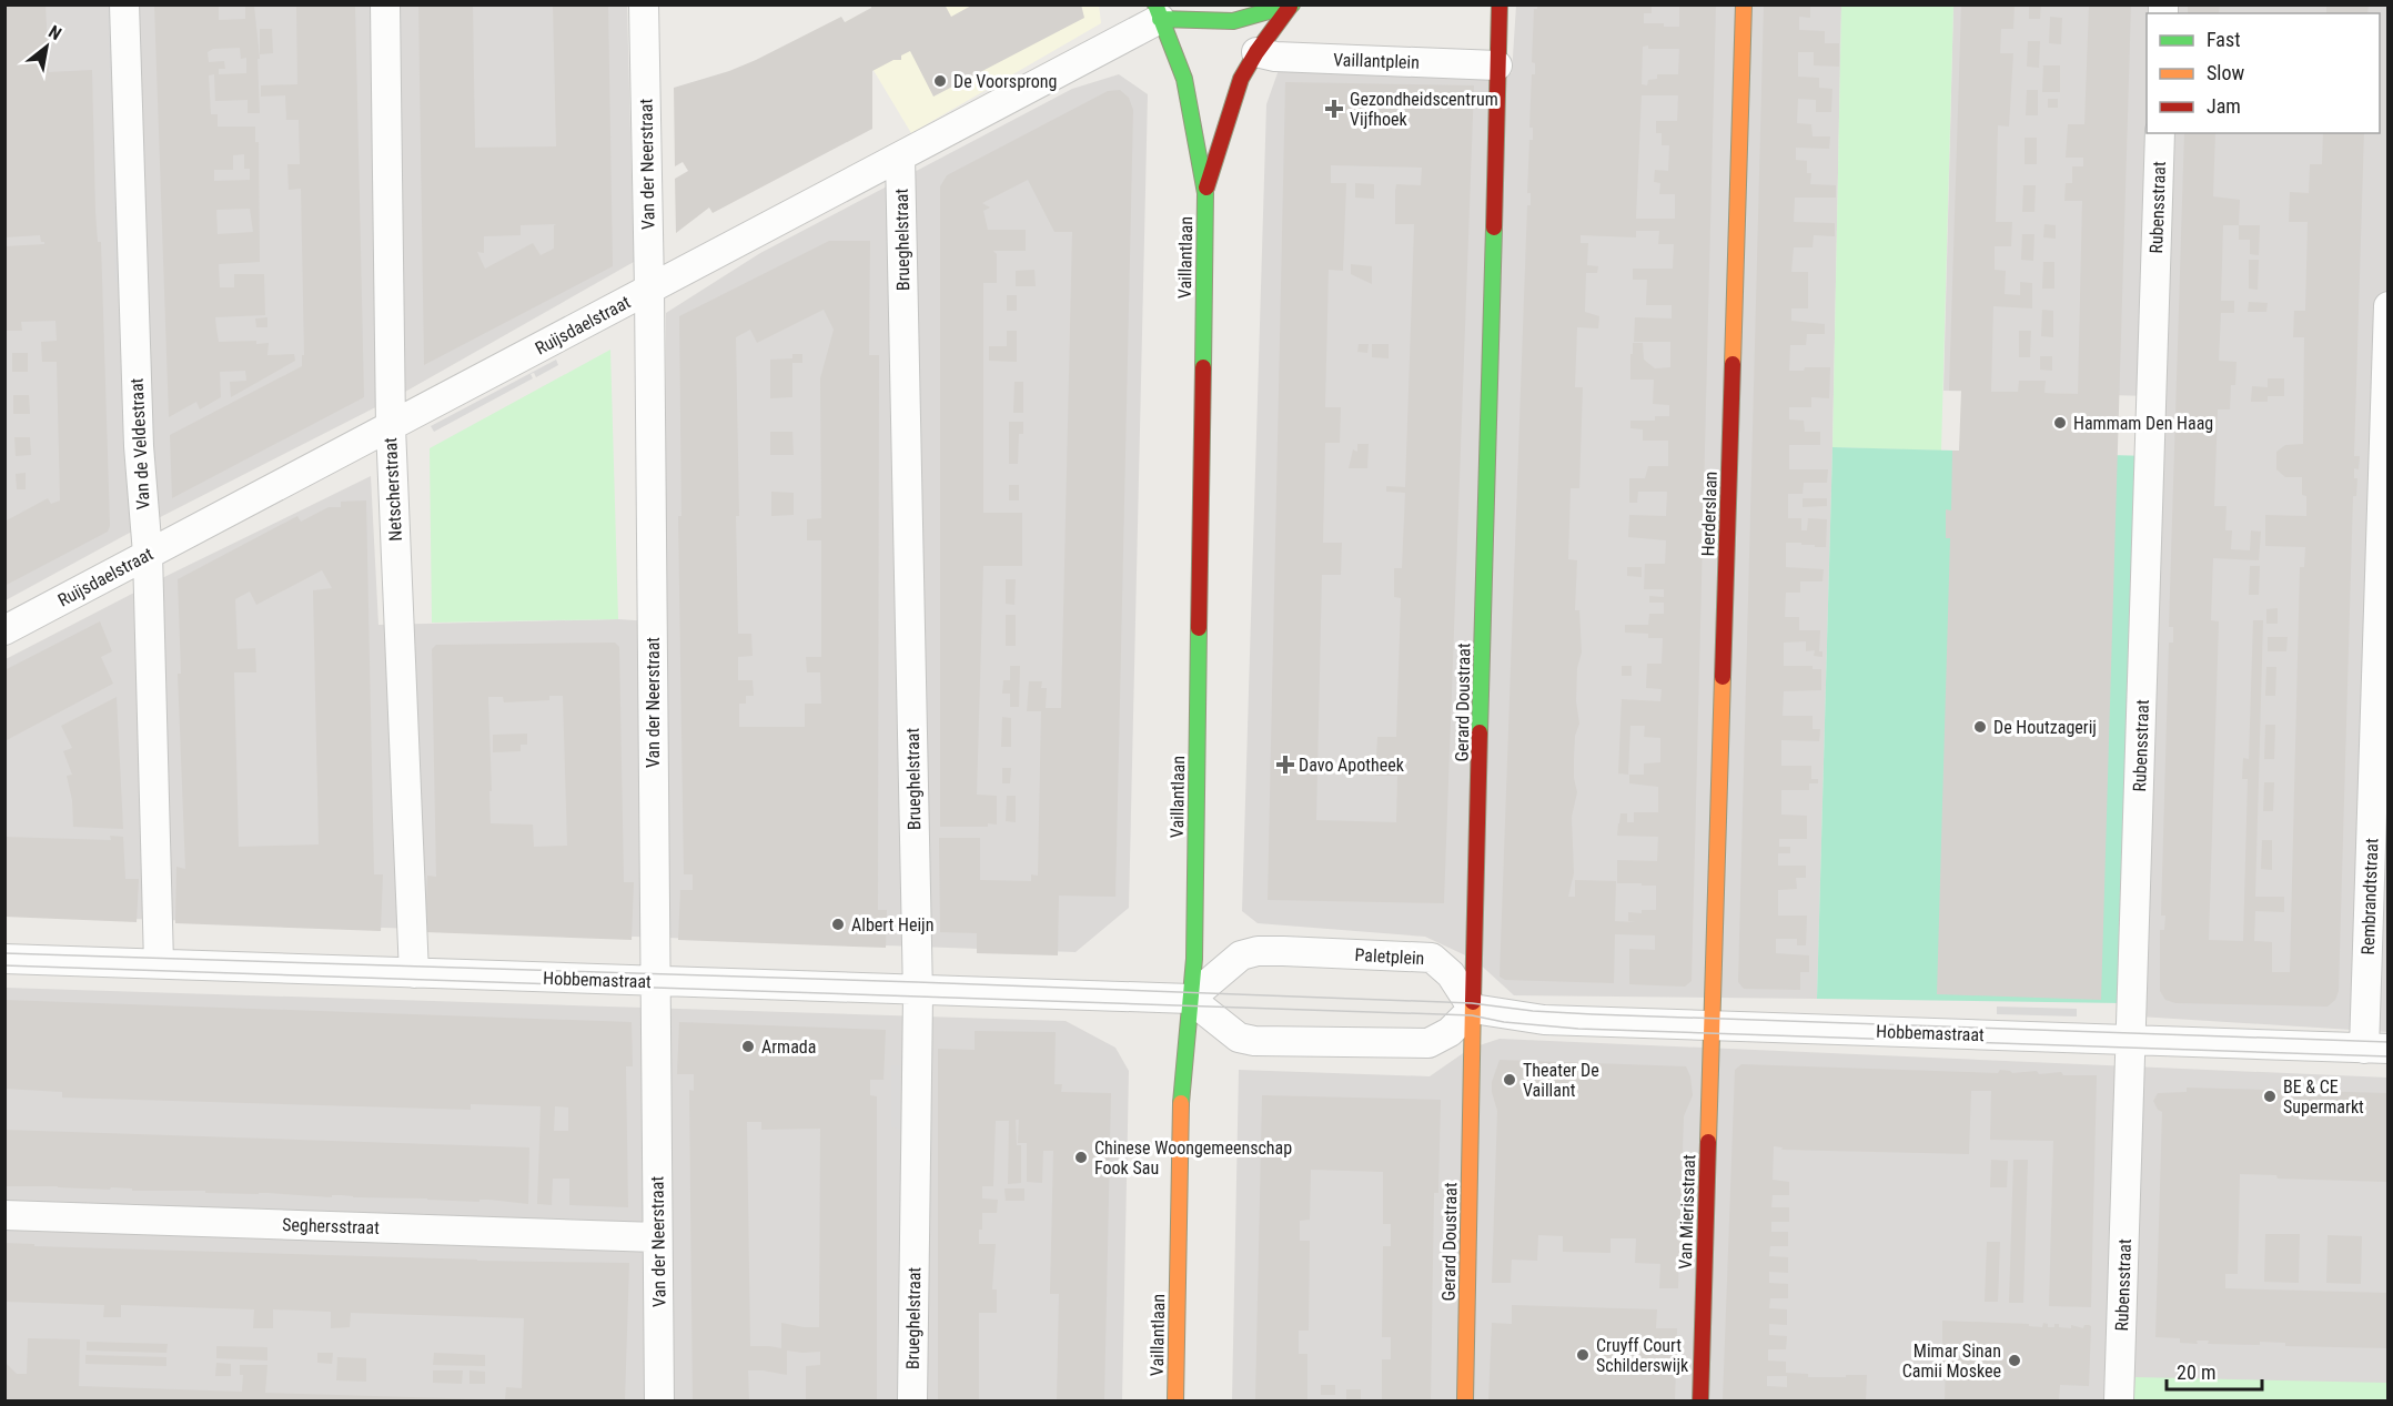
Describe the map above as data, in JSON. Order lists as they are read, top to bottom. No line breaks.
{"streets":{"street":["Vaillantplein","Van der Neerstraat","Rubensstraat","Brueghelstraat","Vaillantlaan","Ruijsdaelstraat","Van de Veldestraat","Netscherstraat","Herderslaan","Gerard Doustraat","Rembrandtstraat","Paletplein","Hobbemastraat","Van Mierisstraat","Seghersstraat"]},"crossings":[["Vaillantplein","Vaillantlaan"],["Vaillantplein","Gerard Doustraat"],["Van der Neerstraat","Ruijsdaelstraat"],["Van der Neerstraat","Hobbemastraat"],["Van der Neerstraat","Seghersstraat"],["Rubensstraat","Hobbemastraat"],["Brueghelstraat","Ruijsdaelstraat"],["Brueghelstraat","Hobbemastraat"],["Vaillantlaan","Ruijsdaelstraat"],["Vaillantlaan","Paletplein"],["Vaillantlaan","Hobbemastraat"],["Ruijsdaelstraat","Van de Veldestraat"],["Ruijsdaelstraat","Netscherstraat"],["Van de Veldestraat","Hobbemastraat"],["Netscherstraat","Hobbemastraat"],["Herderslaan","Hobbemastraat"],["Herderslaan","Van Mierisstraat"],["Gerard Doustraat","Paletplein"],["Gerard Doustraat","Hobbemastraat"],["Rembrandtstraat","Hobbemastraat"],["Paletplein","Hobbemastraat"],["Hobbemastraat","Van Mierisstraat"]],"places":{"other":["De Voorsprong","Hammam Den Haag","De Houtzagerij","Albert Heijn","Armada","Theater De Vaillant","BE & CE Supermarkt","Chinese Woongemeenschap Fook Sau","Cruyff Court Schilderswijk","Mimar Sinan Camii Moskee"],"health":["Gezondheidscentrum Vijfhoek","Davo Apotheek"]},"legend":["Fast","Slow","Jam"],"scale_bar":"20 m","north":"top right"}
